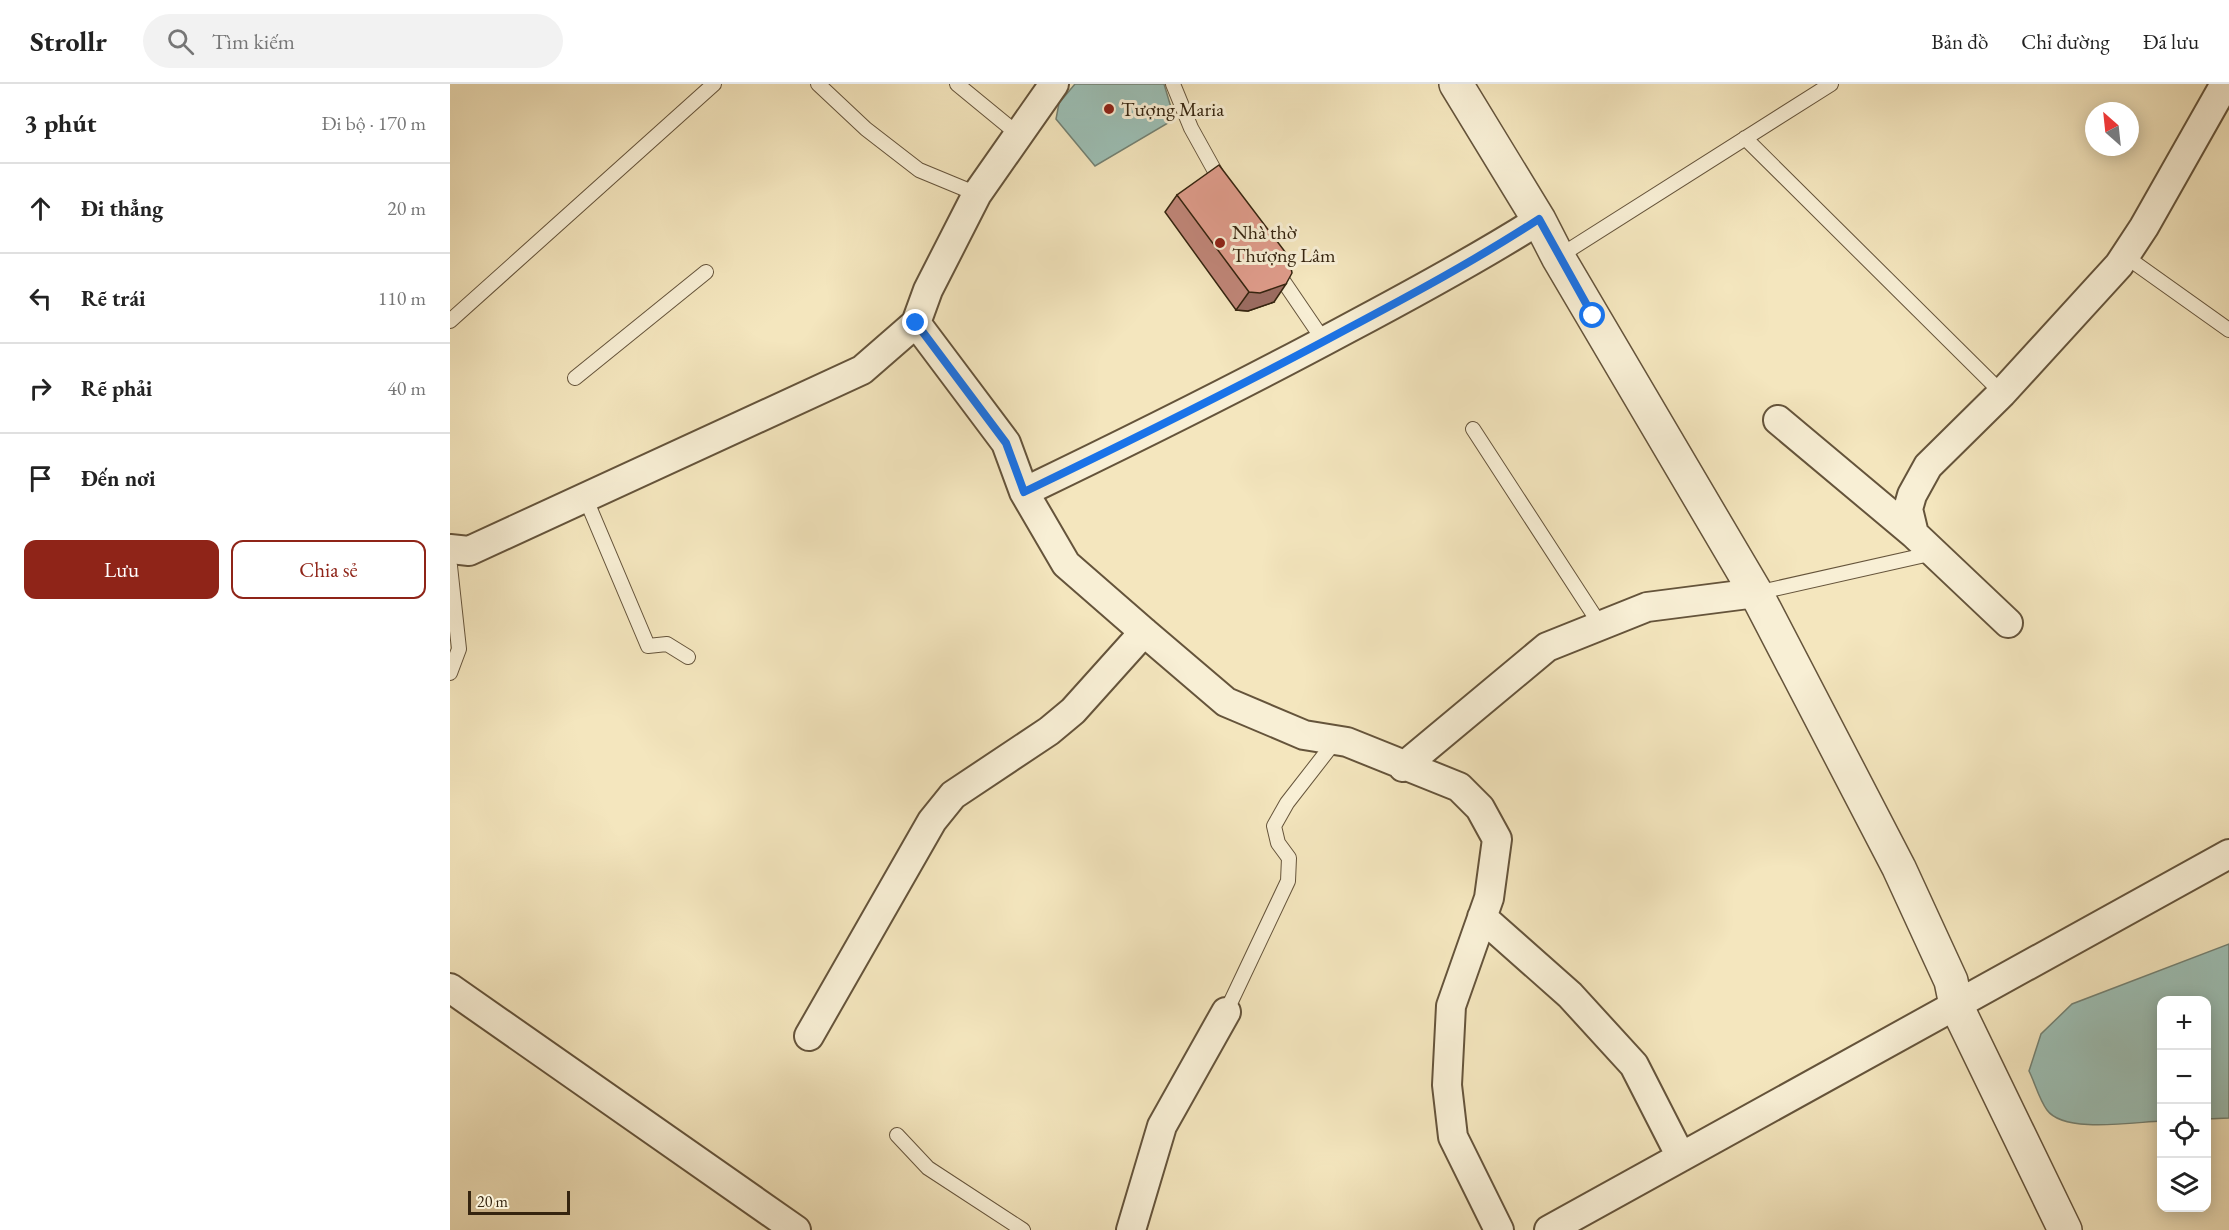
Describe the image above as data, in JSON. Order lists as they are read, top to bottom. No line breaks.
{"places":["Tượng Maria","Nhà thờ Thượng Lâm"],"scale_bar":"20 m","north":"top left","page":{"header":"Strollr","search":"Tìm kiếm","nav":["Bản đồ","Chỉ đường","Đã lưu"],"heading":["3 phút","Đi bộ · 170 m"],"list":[["Đi thẳng","20 m"],["Rẽ trái","110 m"],["Rẽ phải","40 m"],"Đến nơi"],"buttons":["Lưu","Chia sẻ"],"map_buttons":["+","−"],"scale":"20 m"}}
